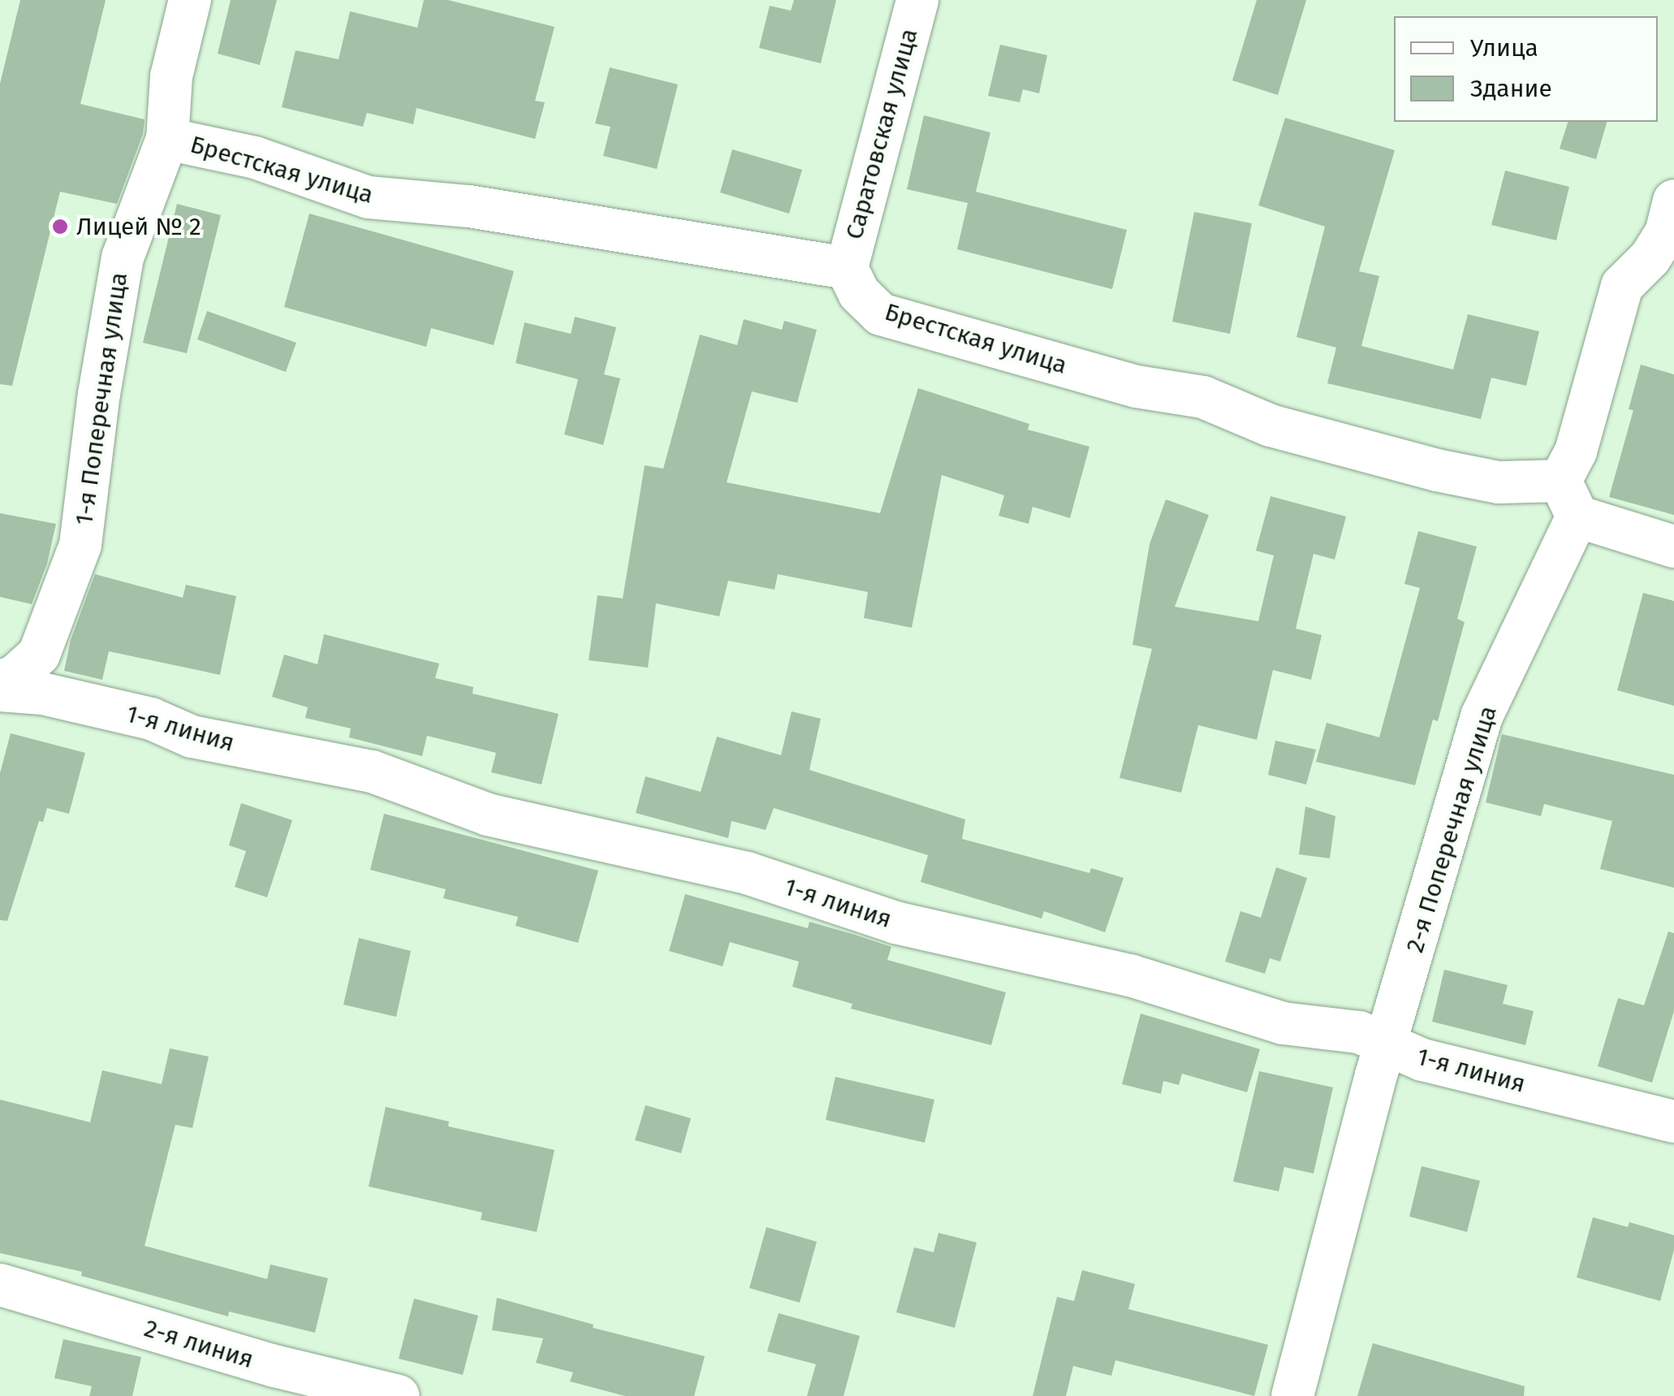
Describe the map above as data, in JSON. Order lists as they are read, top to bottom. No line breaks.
{"streets":{"street":["Саратовская улица","Брестская улица","1-я Поперечная улица","1-я линия","2-я Поперечная улица","2-я линия"]},"crossings":[["Саратовская улица","Брестская улица"],["Брестская улица","1-я Поперечная улица"],["Брестская улица","2-я Поперечная улица"],["1-я линия","2-я Поперечная улица"]],"places":["Лицей № 2"],"legend":["Улица","Здание"]}
